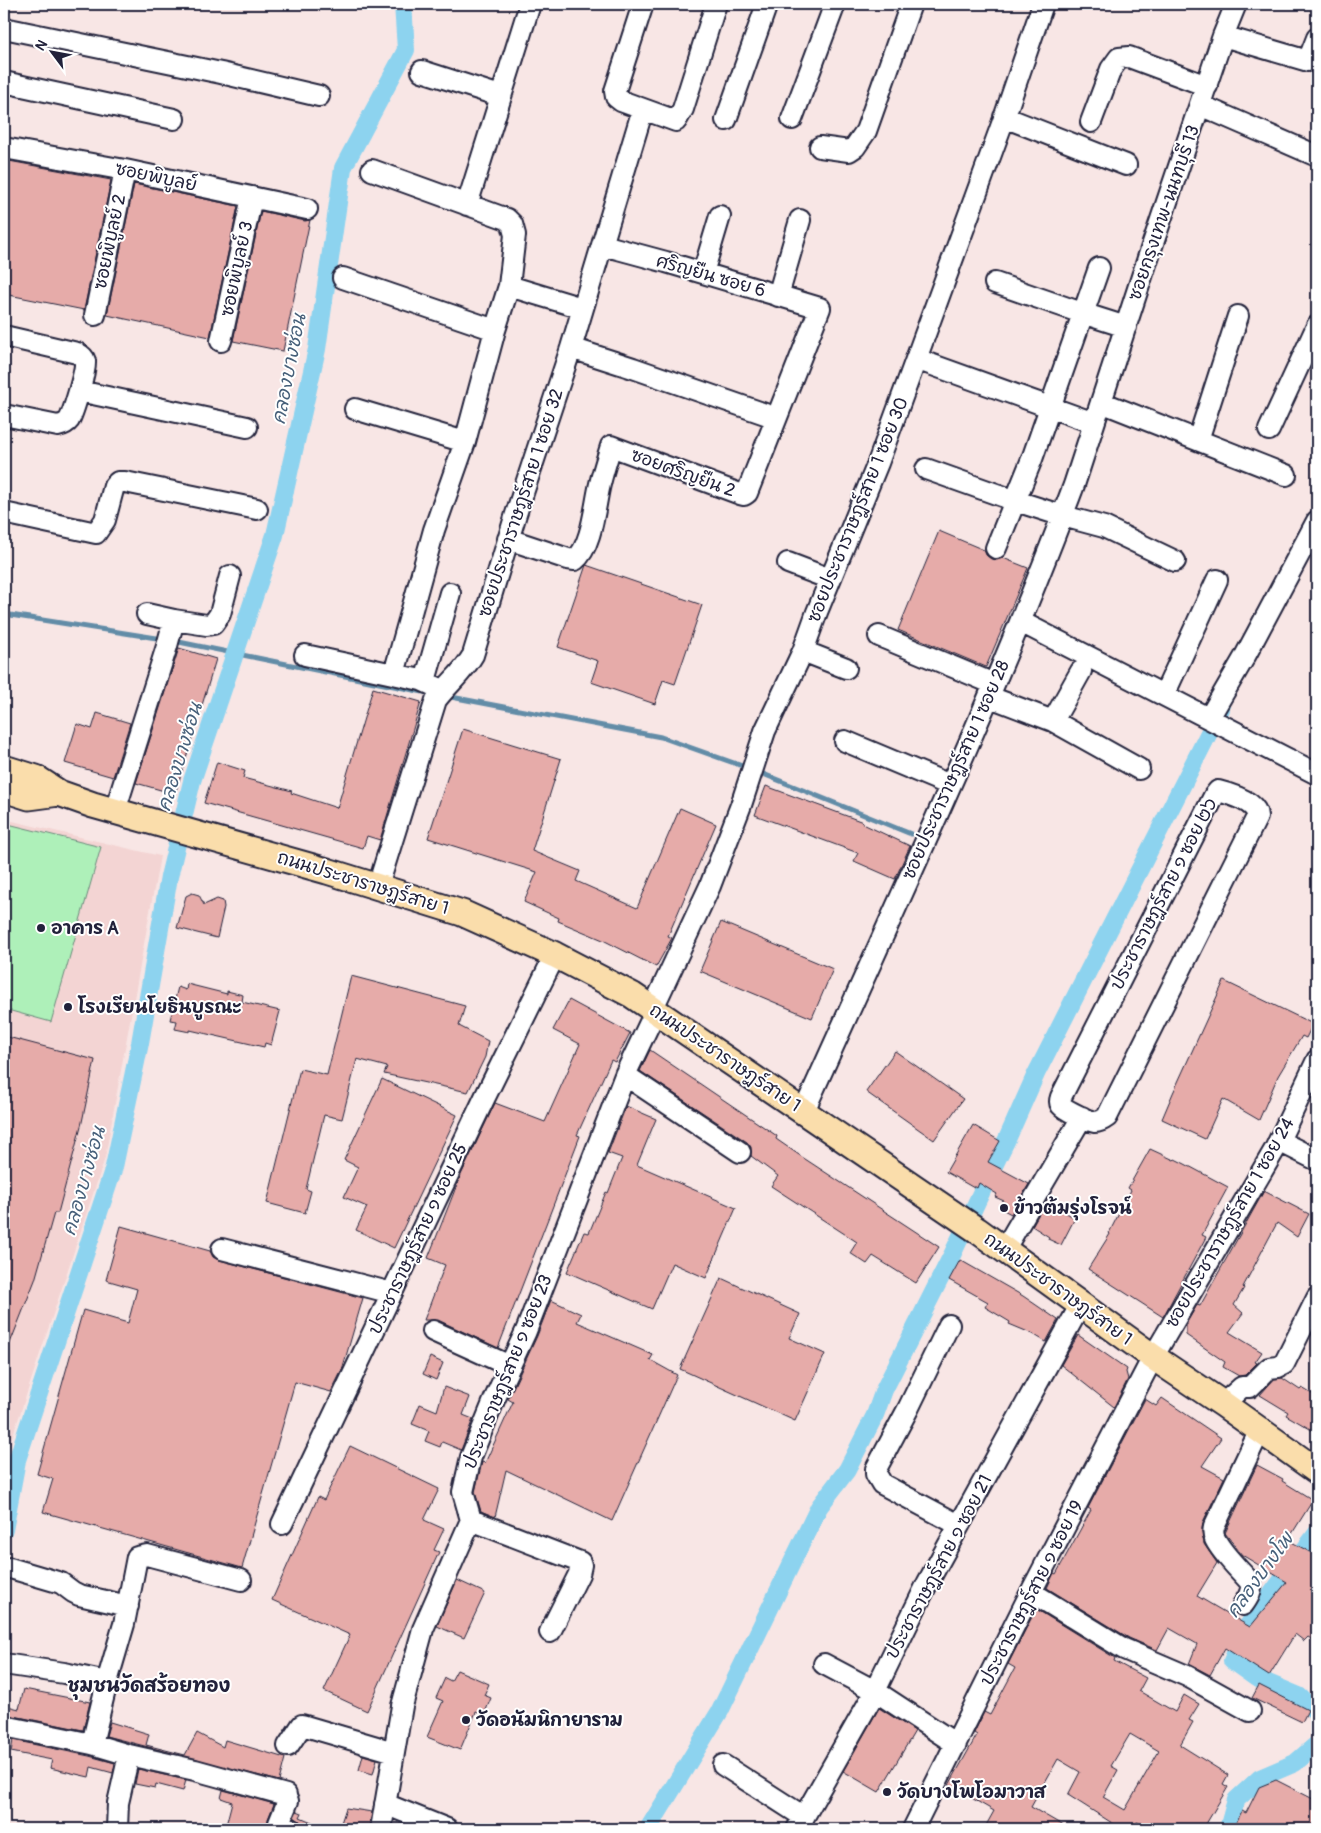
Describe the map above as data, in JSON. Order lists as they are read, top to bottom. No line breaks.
{"streets":{"main road":["ถนนประชาราษฎร์สาย 1"],"street":["ซอยพิบูลย์","ซอยกรุงเทพ-นนทบุรี 13","ซอยพิบูลย์ 2","ซอยพิบูลย์ 3","ศริญยืน ซอย 6","ซอยศริญยืน 2","ซอยประชาราษฎร์สาย 1 ซอย 32","ซอยประชาราษฎร์สาย 1 ซอย 30","ซอยประชาราษฎร์สาย 1 ซอย 28","ประชาราษฎร์สาย ๑ ซอย ๒๖","ซอยประชาราษฎร์สาย 1 ซอย 24","ประชาราษฎร์สาย ๑ ซอย 25","ประชาราษฎร์สาย ๑ ซอย 23","ประชาราษฎร์สาย ๑ ซอย 21","ประชาราษฎร์สาย ๑ ซอย 19"]},"crossings":[["ซอยพิบูลย์","ซอยพิบูลย์ 2"],["ซอยพิบูลย์","ซอยพิบูลย์ 3"],["ซอยกรุงเทพ-นนทบุรี 13","ซอยประชาราษฎร์สาย 1 ซอย 28"],["ศริญยืน ซอย 6","ซอยศริญยืน 2"],["ศริญยืน ซอย 6","ซอยประชาราษฎร์สาย 1 ซอย 32"],["ซอยศริญยืน 2","ซอยประชาราษฎร์สาย 1 ซอย 32"],["ซอยประชาราษฎร์สาย 1 ซอย 32","ถนนประชาราษฎร์สาย 1"],["ซอยประชาราษฎร์สาย 1 ซอย 30","ถนนประชาราษฎร์สาย 1"],["ซอยประชาราษฎร์สาย 1 ซอย 30","ประชาราษฎร์สาย ๑ ซอย 23"],["ซอยประชาราษฎร์สาย 1 ซอย 28","ถนนประชาราษฎร์สาย 1"],["ถนนประชาราษฎร์สาย 1","ซอยประชาราษฎร์สาย 1 ซอย 24"],["ถนนประชาราษฎร์สาย 1","ประชาราษฎร์สาย ๑ ซอย 25"],["ถนนประชาราษฎร์สาย 1","ประชาราษฎร์สาย ๑ ซอย 23"],["ถนนประชาราษฎร์สาย 1","ประชาราษฎร์สาย ๑ ซอย 21"],["ถนนประชาราษฎร์สาย 1","ประชาราษฎร์สาย ๑ ซอย 19"],["ซอยประชาราษฎร์สาย 1 ซอย 24","ประชาราษฎร์สาย ๑ ซอย 19"]],"districts":["ชุมชนวัดสร้อยทอง"],"water":["คลองบางซ่อน","คลองบางโพ"],"places":["อาคาร A","โรงเรียนโยธินบูรณะ","ข้าวต้มรุ่งโรจน์","วัดอนัมนิกายาราม","วัดบางโพโอมาวาส"],"north":"top left"}
